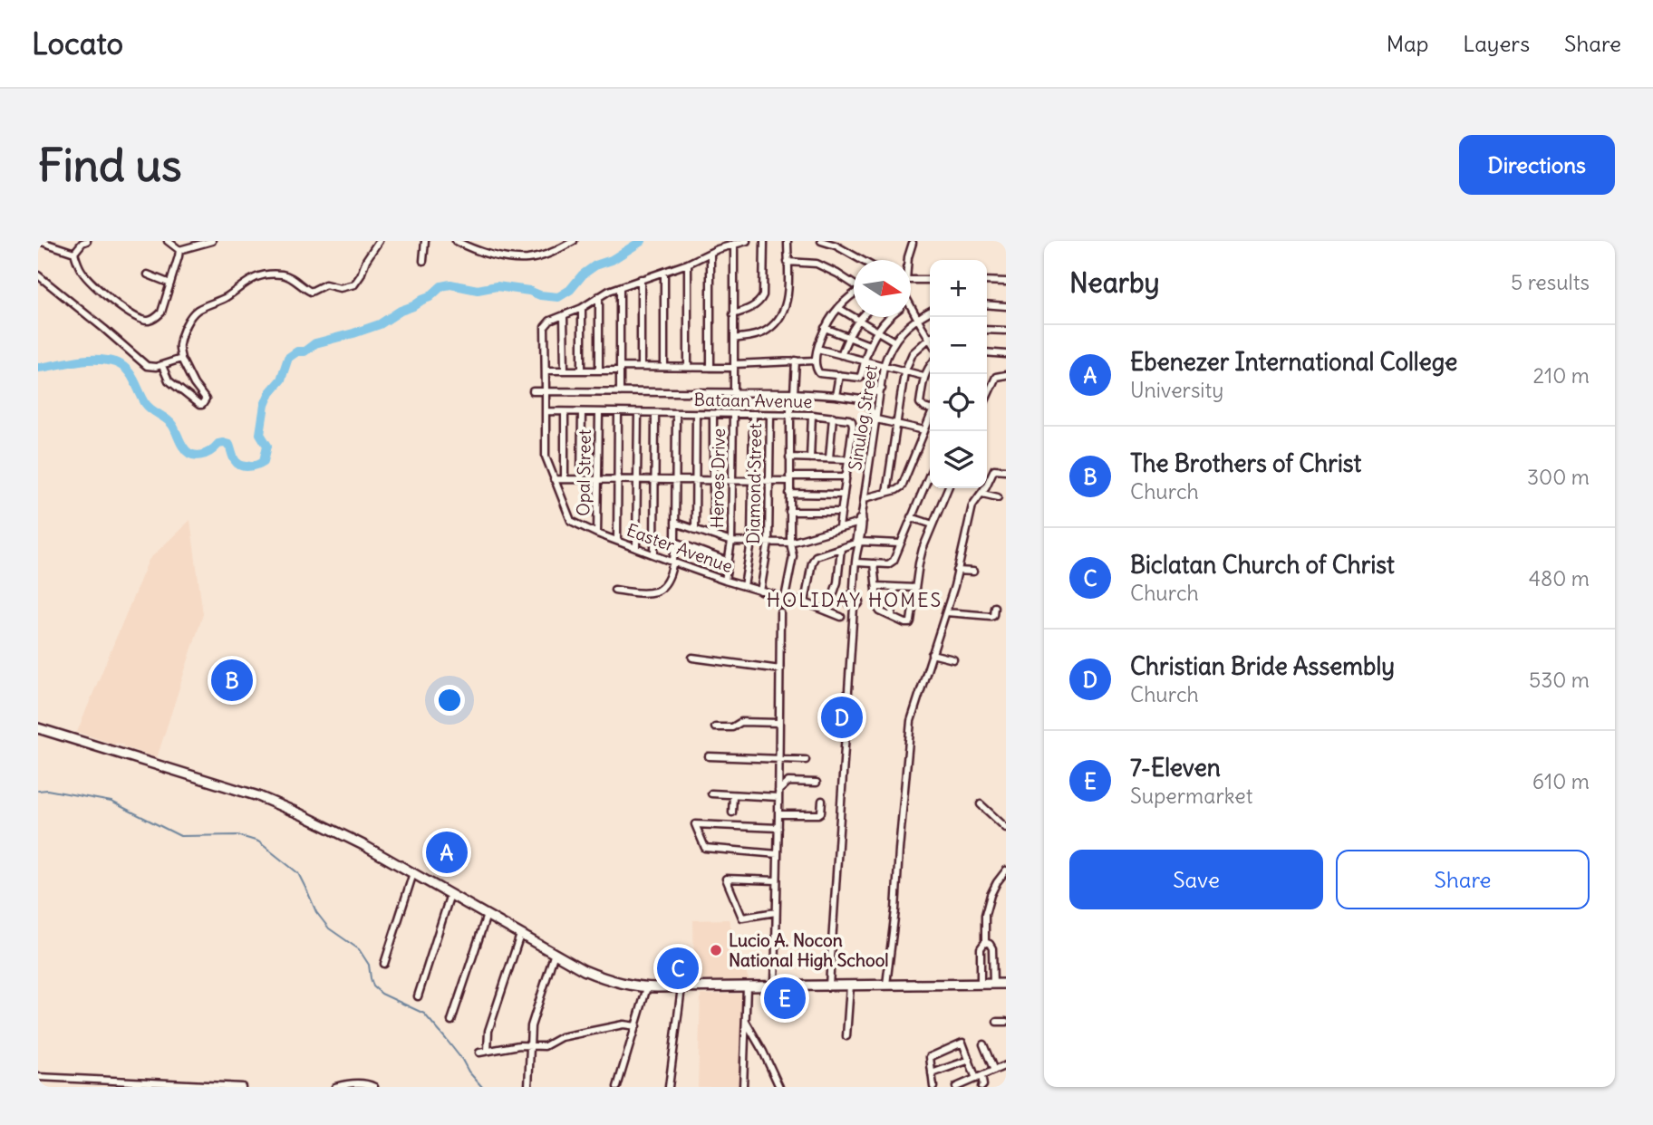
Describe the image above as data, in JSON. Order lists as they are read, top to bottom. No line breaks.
{"streets":{"street":["Bataan Avenue","Sinulog Street","Opal Street","Heroes Drive","Diamond Street","Easter Avenue"]},"crossings":[["Bataan Avenue","Opal Street"],["Bataan Avenue","Heroes Drive"],["Bataan Avenue","Diamond Street"],["Bataan Avenue","Easter Avenue"],["Opal Street","Easter Avenue"],["Heroes Drive","Easter Avenue"],["Diamond Street","Easter Avenue"]],"districts":["HOLIDAY HOMES"],"places":["Lucio A. Nocon National High School"],"north":"right","page":{"header":"Locato","nav":["Map","Layers","Share"],"buttons":["Directions",["Save","Share"]],"title":"Find us","heading":["Nearby","5 results"],"map_buttons":["+","−"],"list":[{"mark":"A","name":"Ebenezer International College","note":"University","value":"210 m"},{"mark":"B","name":"The Brothers of Christ","note":"Church","value":"300 m"},{"mark":"C","name":"Biclatan Church of Christ","note":"Church","value":"480 m"},{"mark":"D","name":"Christian Bride Assembly","note":"Church","value":"530 m"},{"mark":"E","name":"7-Eleven","note":"Supermarket","value":"610 m"}],"pins":["B","D","A","C","E"]}}
